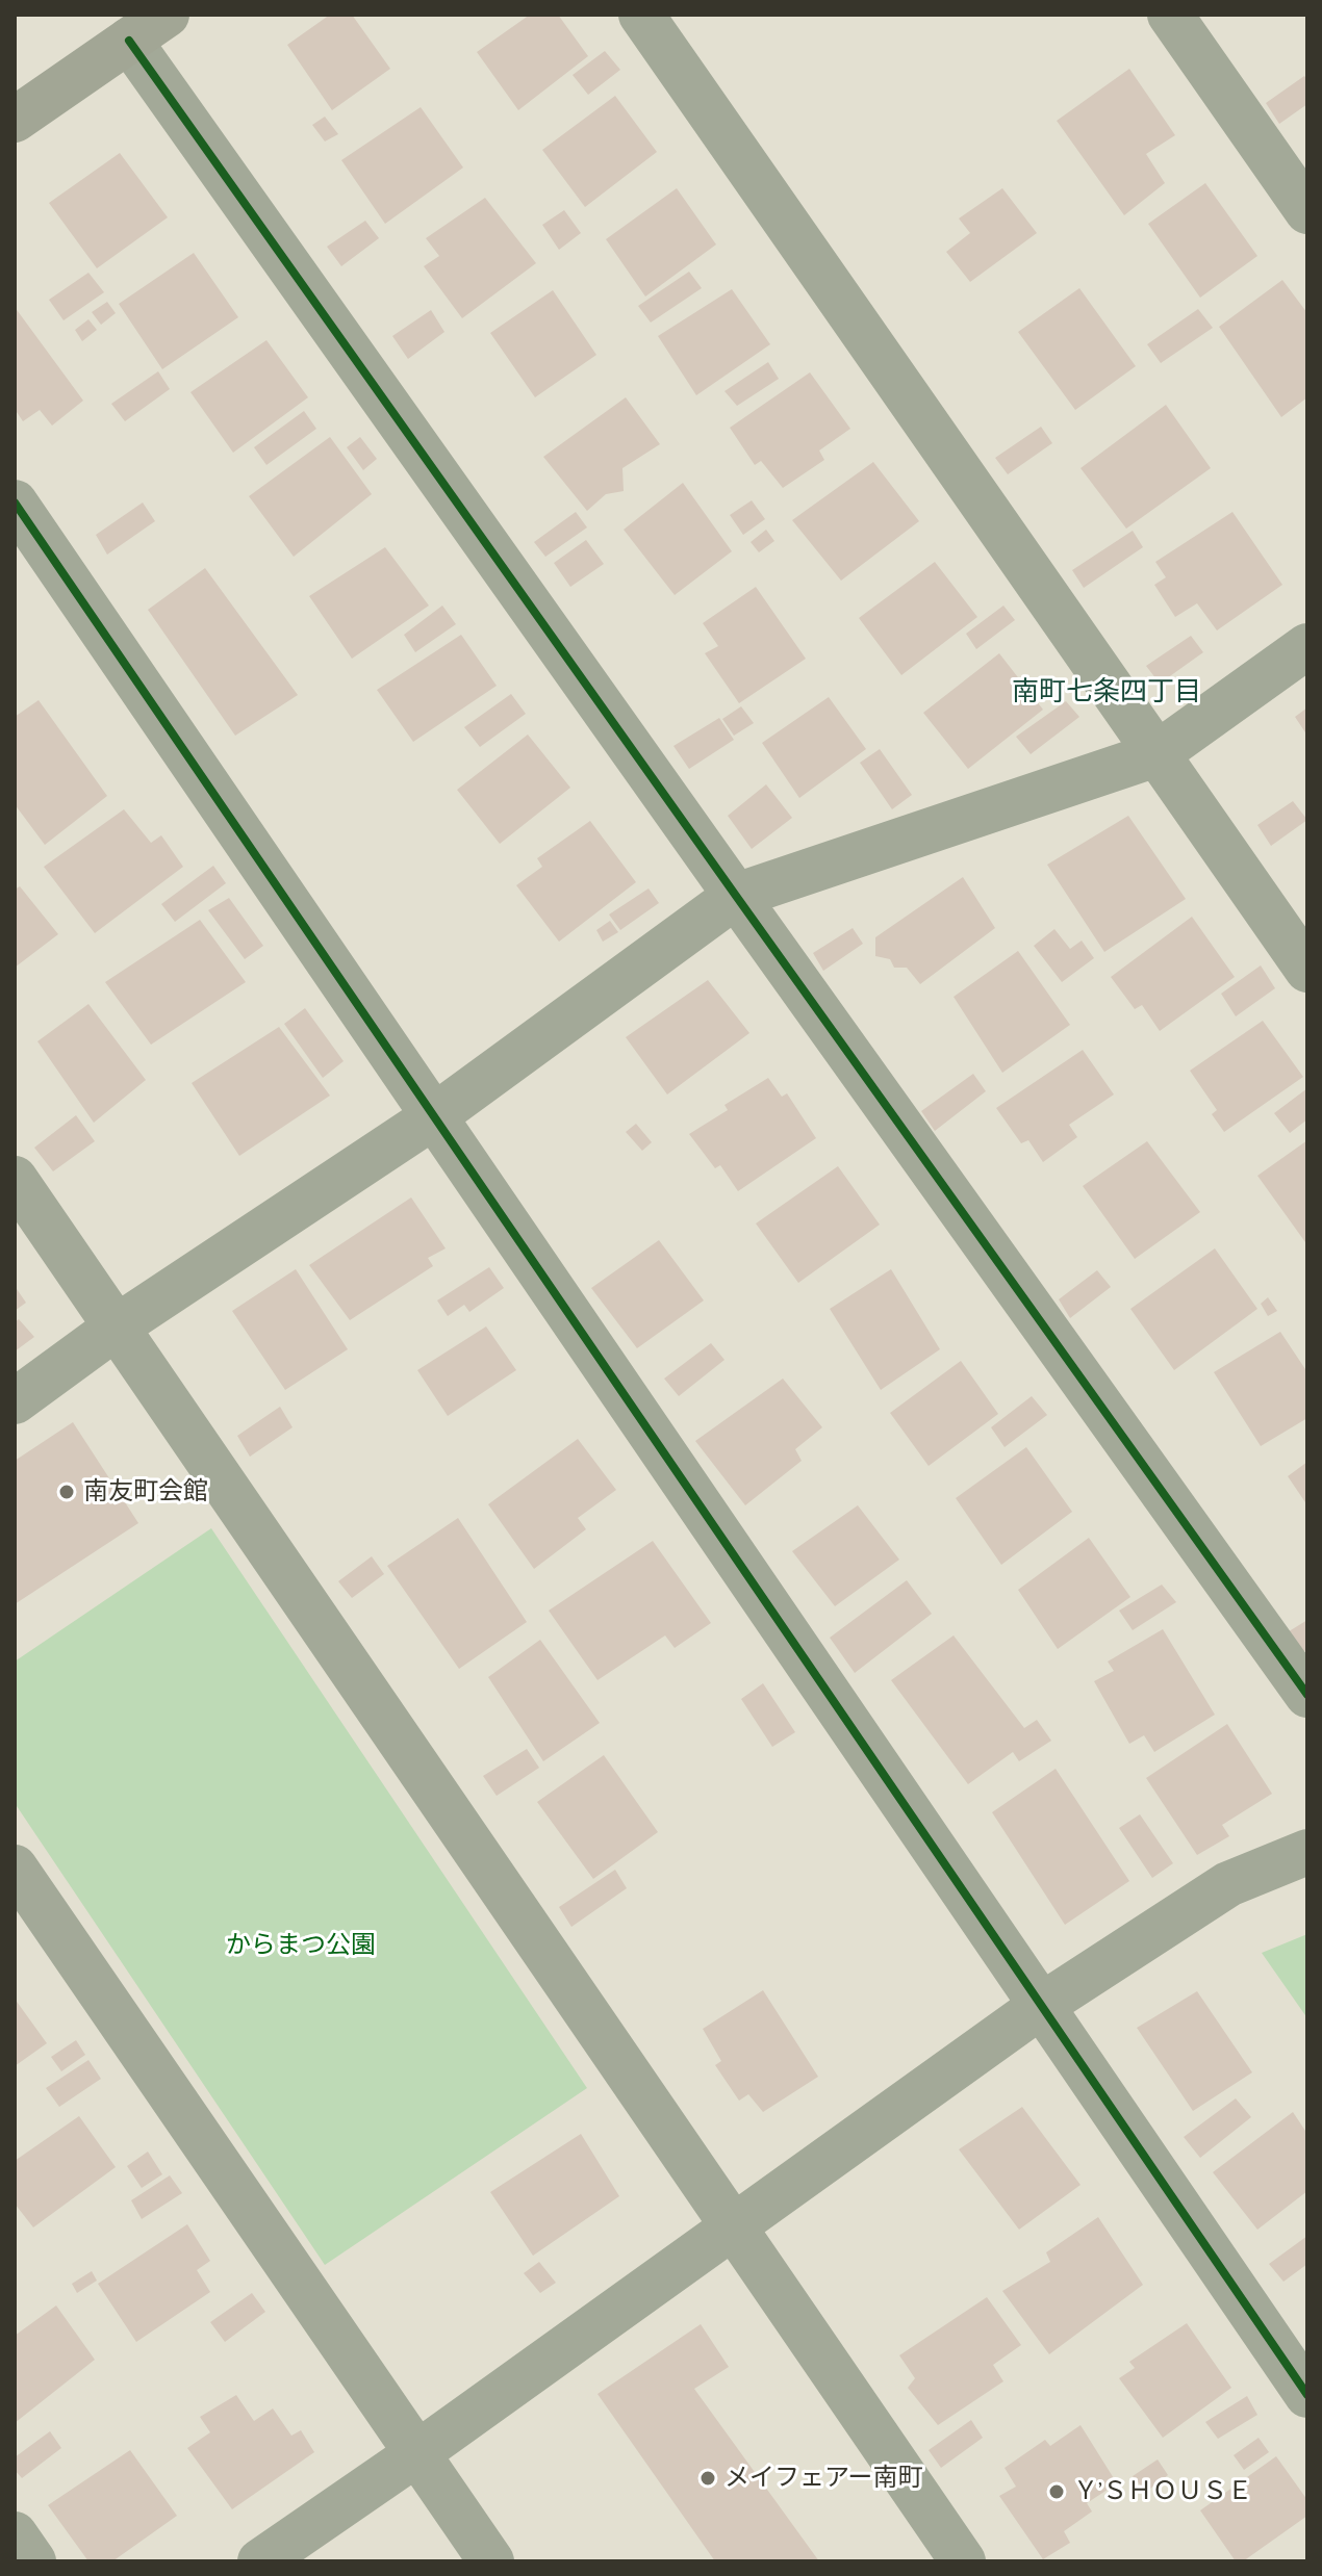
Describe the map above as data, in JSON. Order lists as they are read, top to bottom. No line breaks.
{"districts":["南町七条四丁目"],"parks":["からまつ公園"],"places":["南友町会館","メイフェアー南町","Ｙ’ＳＨＯＵＳＥ"]}
